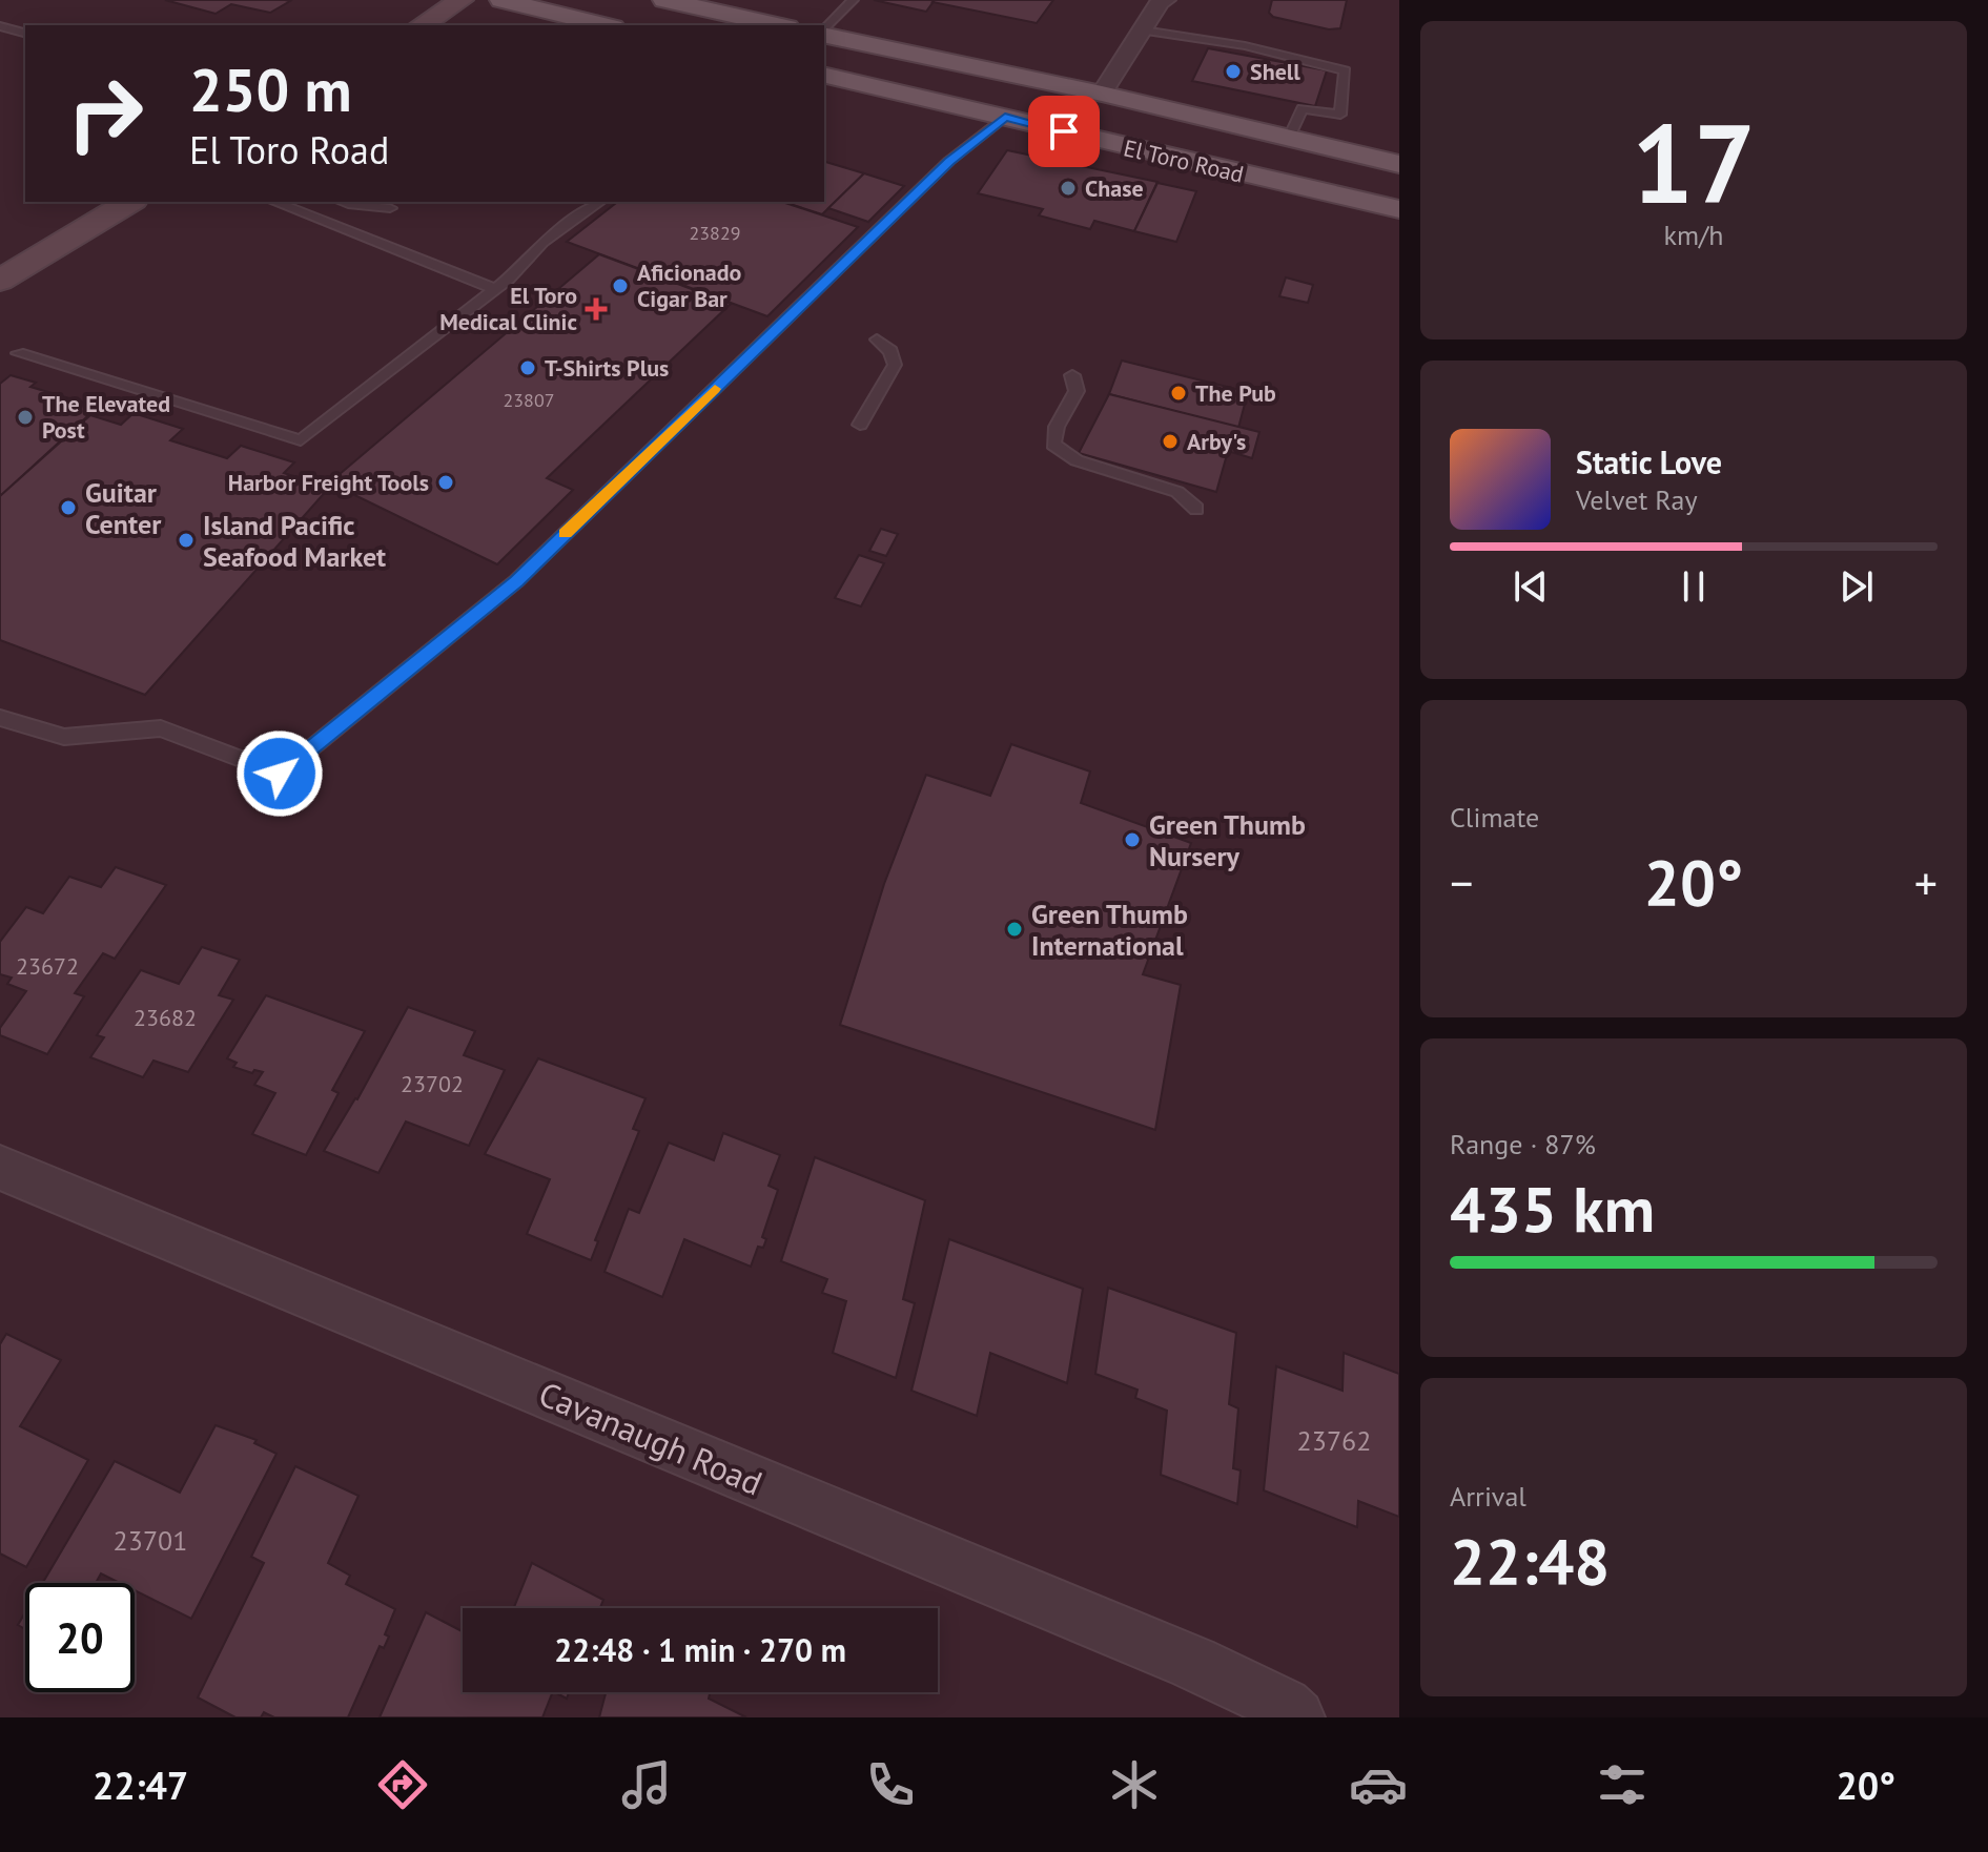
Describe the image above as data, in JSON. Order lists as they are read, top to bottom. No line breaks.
{"streets":{"main road":["El Toro Road"],"street":["Cavanaugh Road"]},"places":{"other":["Shell","Chase","Aficionado Cigar Bar","T-Shirts Plus","The Pub","The Elevated Post","Arby's","Harbor Freight Tools","Guitar Center","Island Pacific Seafood Market","Green Thumb Nursery","Green Thumb International"],"health":["El Toro Medical Clinic"]},"house_numbers":["23829","23807","23672","23682","23702","23762","23701"],"page":{"tile":[["17","km/h"],"Climate",["Range · 87%","435 km"],["Arrival","22:48"]],"turn":["250 m","El Toro Road"],"song":["Static Love","Velvet Ray"],"heat":["−","20°","+"],"limit":"20","trip":"22:48 · 1 min · 270 m","tabs":["22:47","20°"]}}
